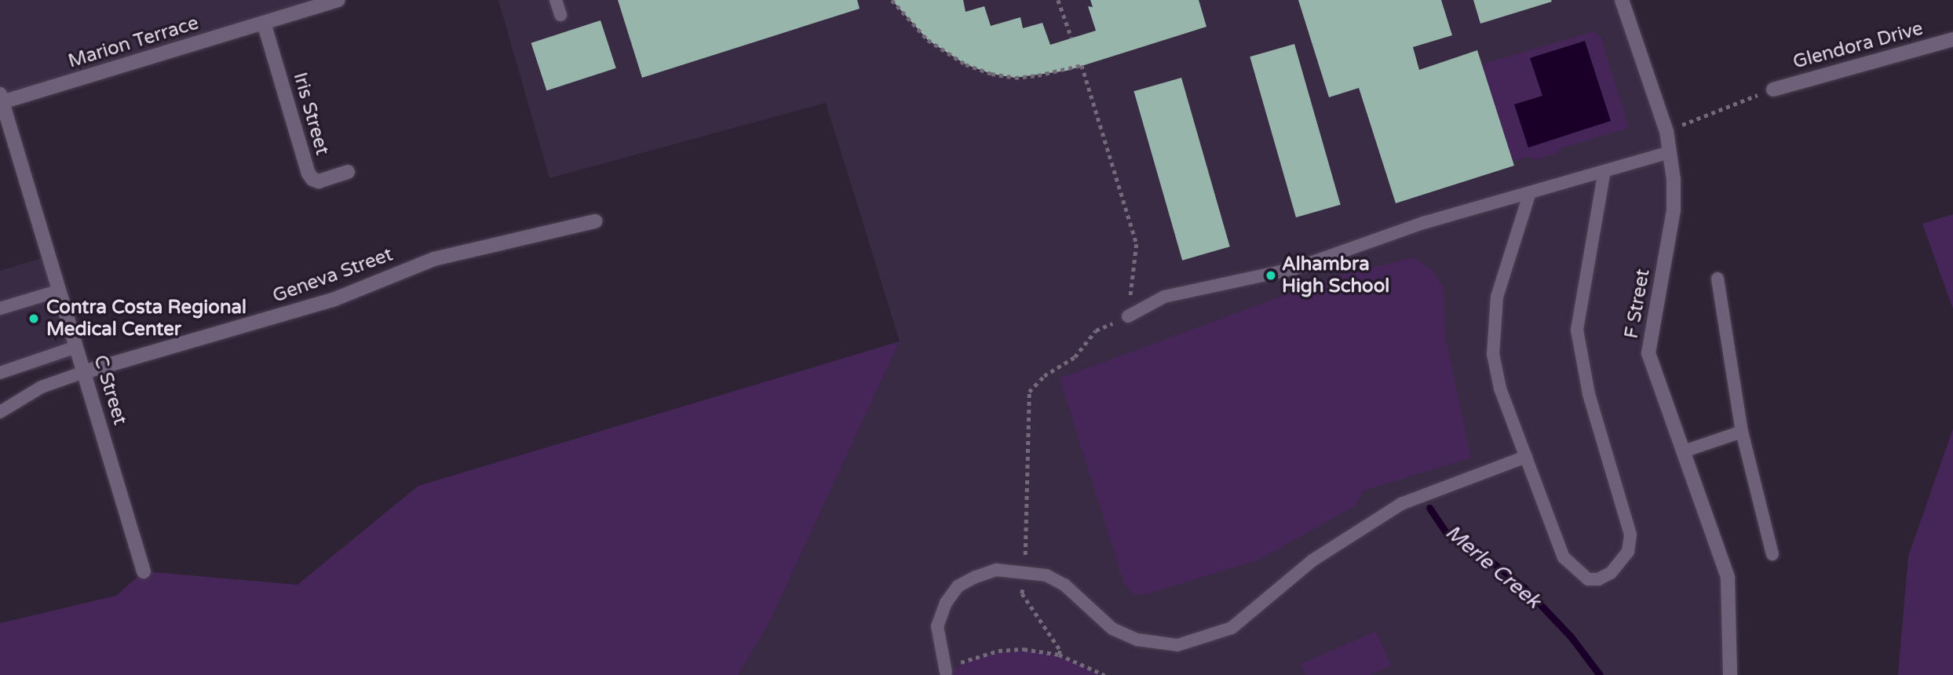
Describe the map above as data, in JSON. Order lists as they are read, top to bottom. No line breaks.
{"streets":{"street":["Marion Terrace","Glendora Drive","Iris Street","Geneva Street","F Street","C Street"]},"crossings":[["Marion Terrace","Iris Street"],["Marion Terrace","C Street"],["Geneva Street","C Street"]],"water":["Merle Creek"],"places":["Alhambra High School","Contra Costa Regional Medical Center"]}
